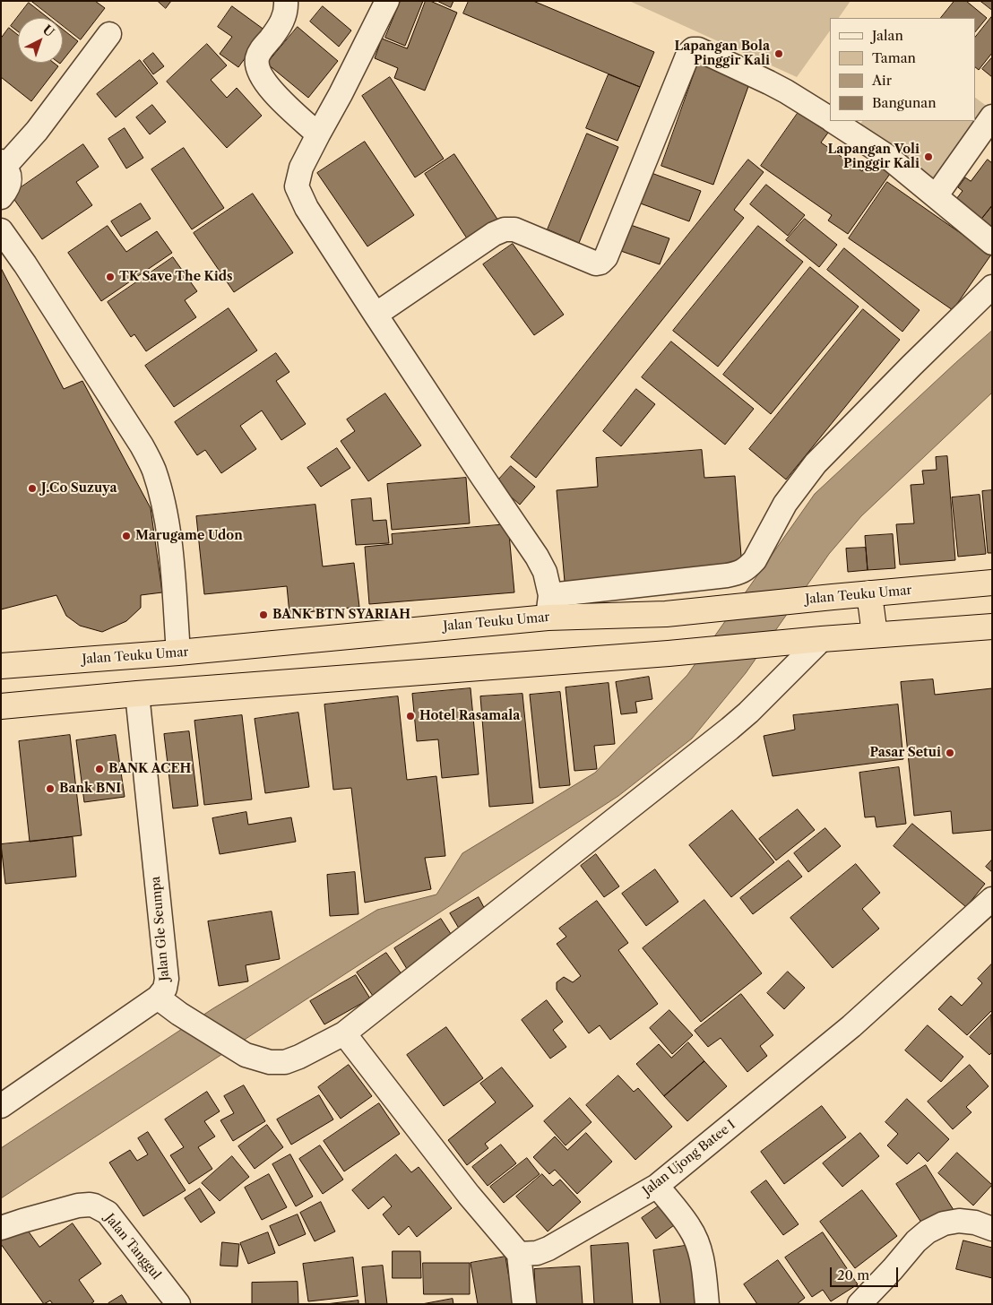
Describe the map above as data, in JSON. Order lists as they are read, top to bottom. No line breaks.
{"streets":{"highway":["Jalan Teuku Umar"],"street":["Jalan Gle Seumpa","Jalan Ujong Batee I","Jalan Tanggul"]},"places":["Lapangan Bola Pinggir Kali","Lapangan Voli Pinggir Kali","TK Save The Kids","J.Co Suzuya","Marugame Udon","BANK BTN SYARIAH","Hotel Rasamala","Pasar Setui","BANK ACEH","Bank BNI"],"legend":["Jalan","Taman","Air","Bangunan"],"scale_bar":"20 m","north":"top right"}
